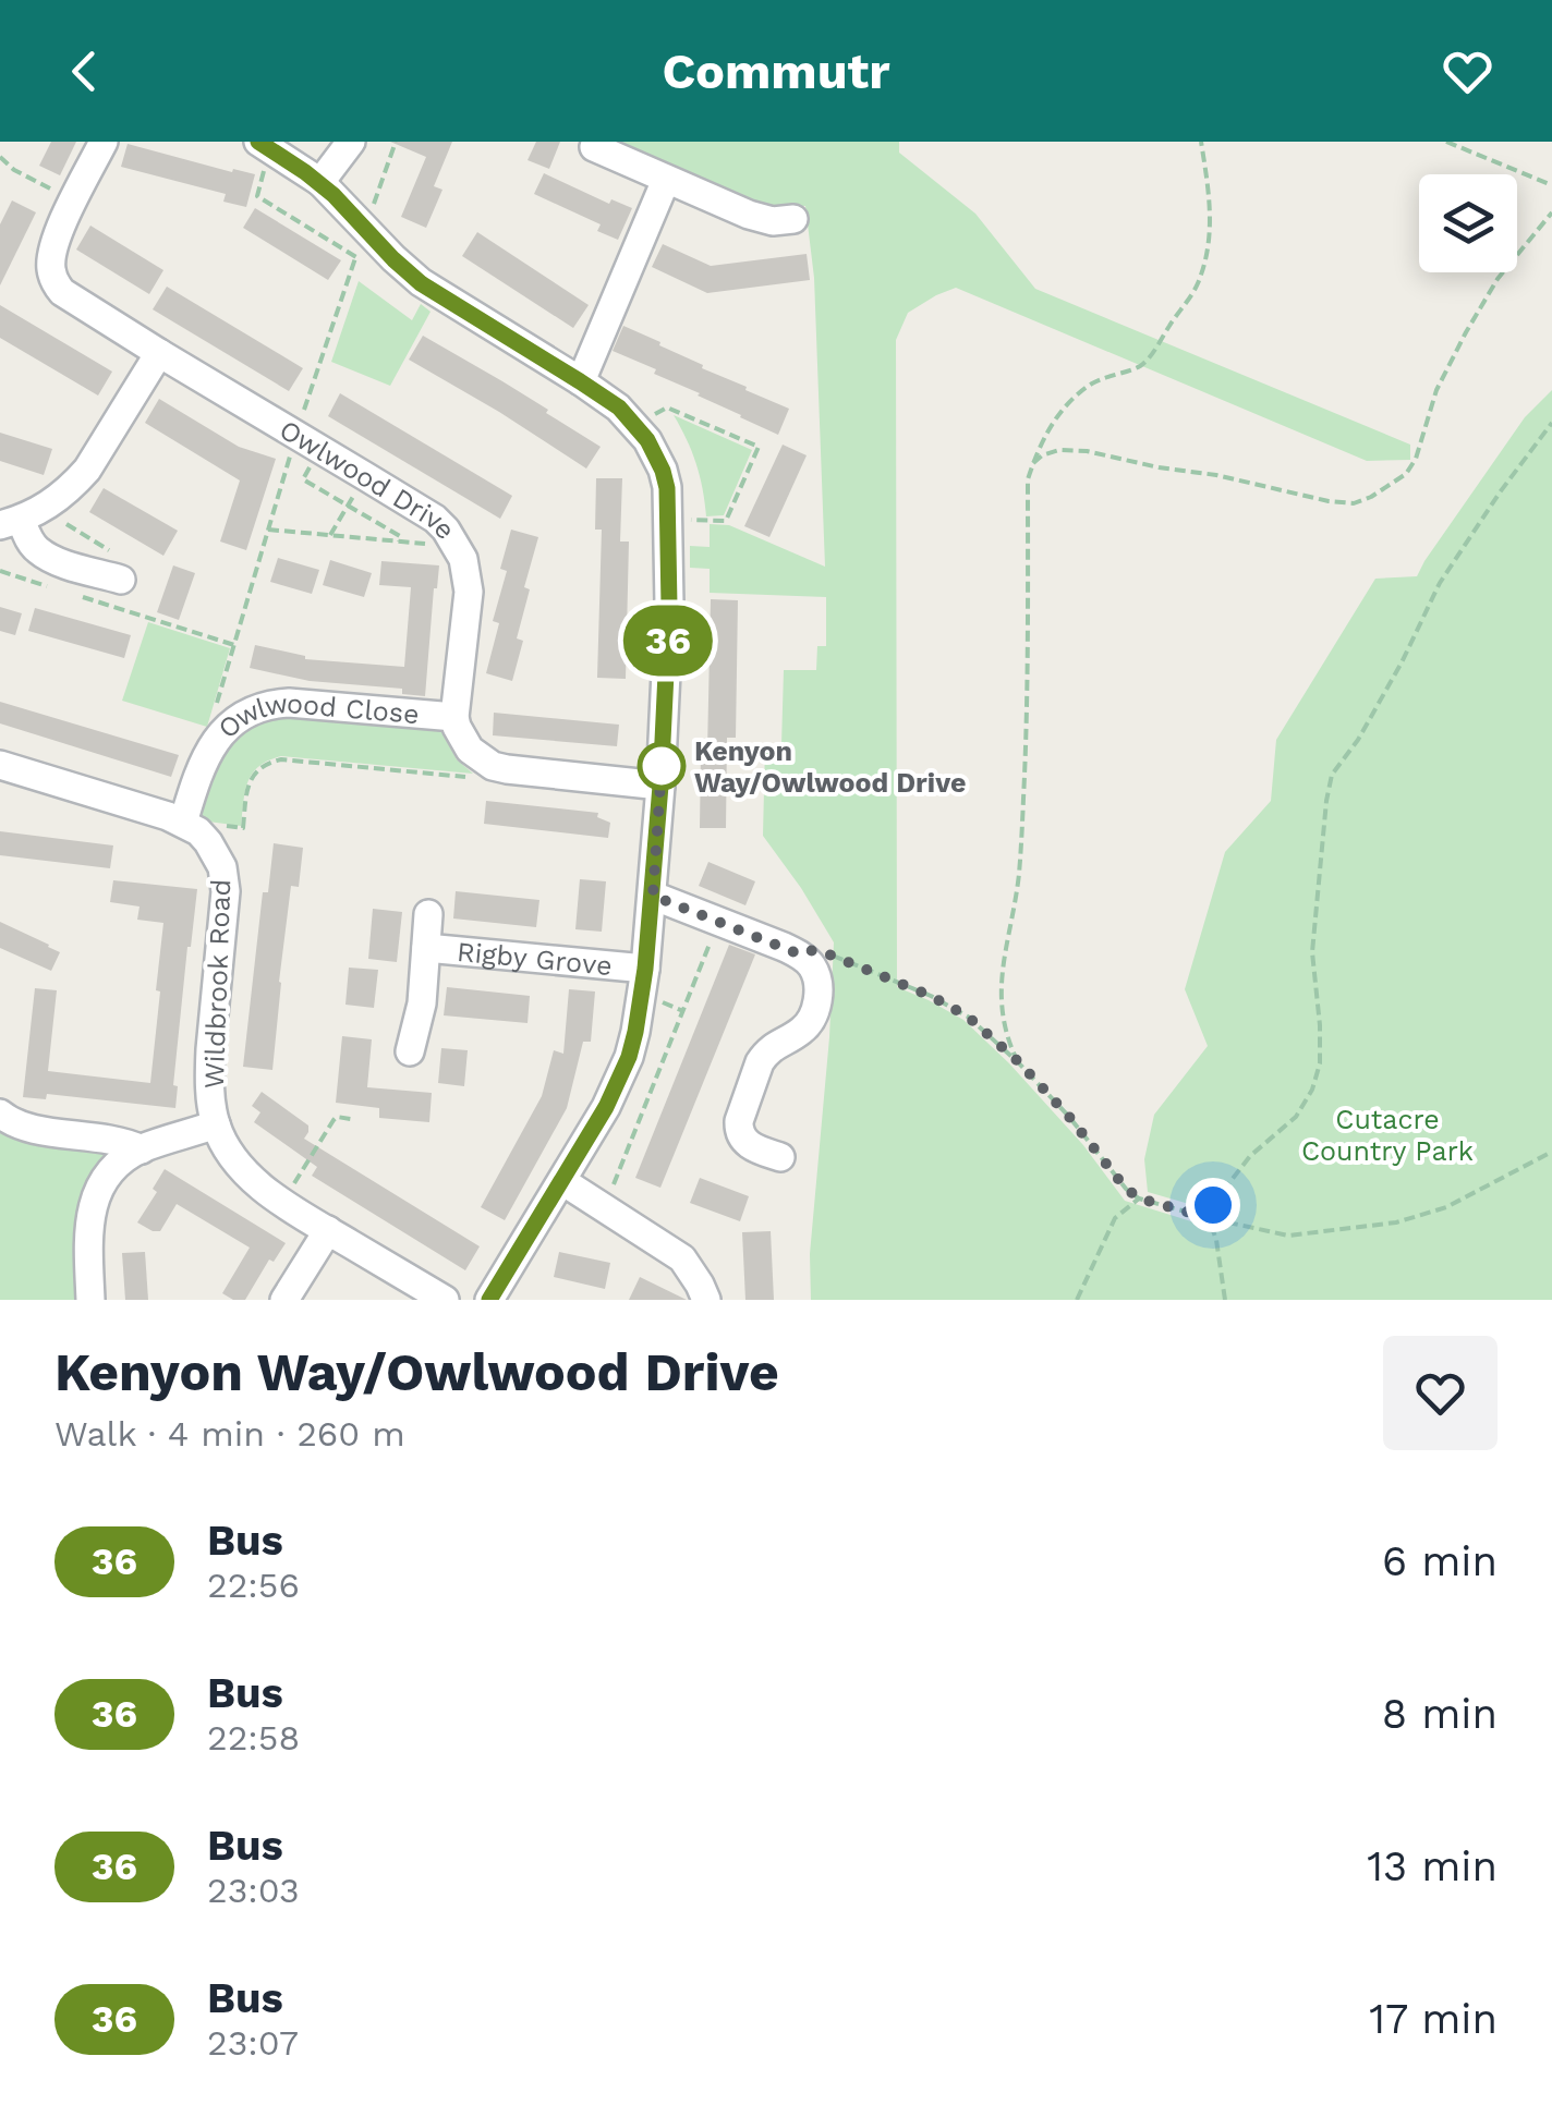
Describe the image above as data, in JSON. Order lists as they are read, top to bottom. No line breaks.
{"streets":{"street":["Owlwood Drive","Owlwood Close","Rigby Grove","Wildbrook Road"]},"crossings":[["Owlwood Drive","Owlwood Close"],["Owlwood Close","Wildbrook Road"]],"parks":["Cutacre Country Park"],"places":["Kenyon Way/Owlwood Drive"],"lines":["bus line 36"],"page":{"header":"Commutr","on_map":"36","heading":["Kenyon Way/Owlwood Drive","Walk · 4 min · 260 m"],"list":[{"mark":"36","name":"Bus","note":"22:56","value":"6 min"},{"mark":"36","name":"Bus","note":"22:58","value":"8 min"},{"mark":"36","name":"Bus","note":"23:03","value":"13 min"},{"mark":"36","name":"Bus","note":"23:07","value":"17 min"}]}}
